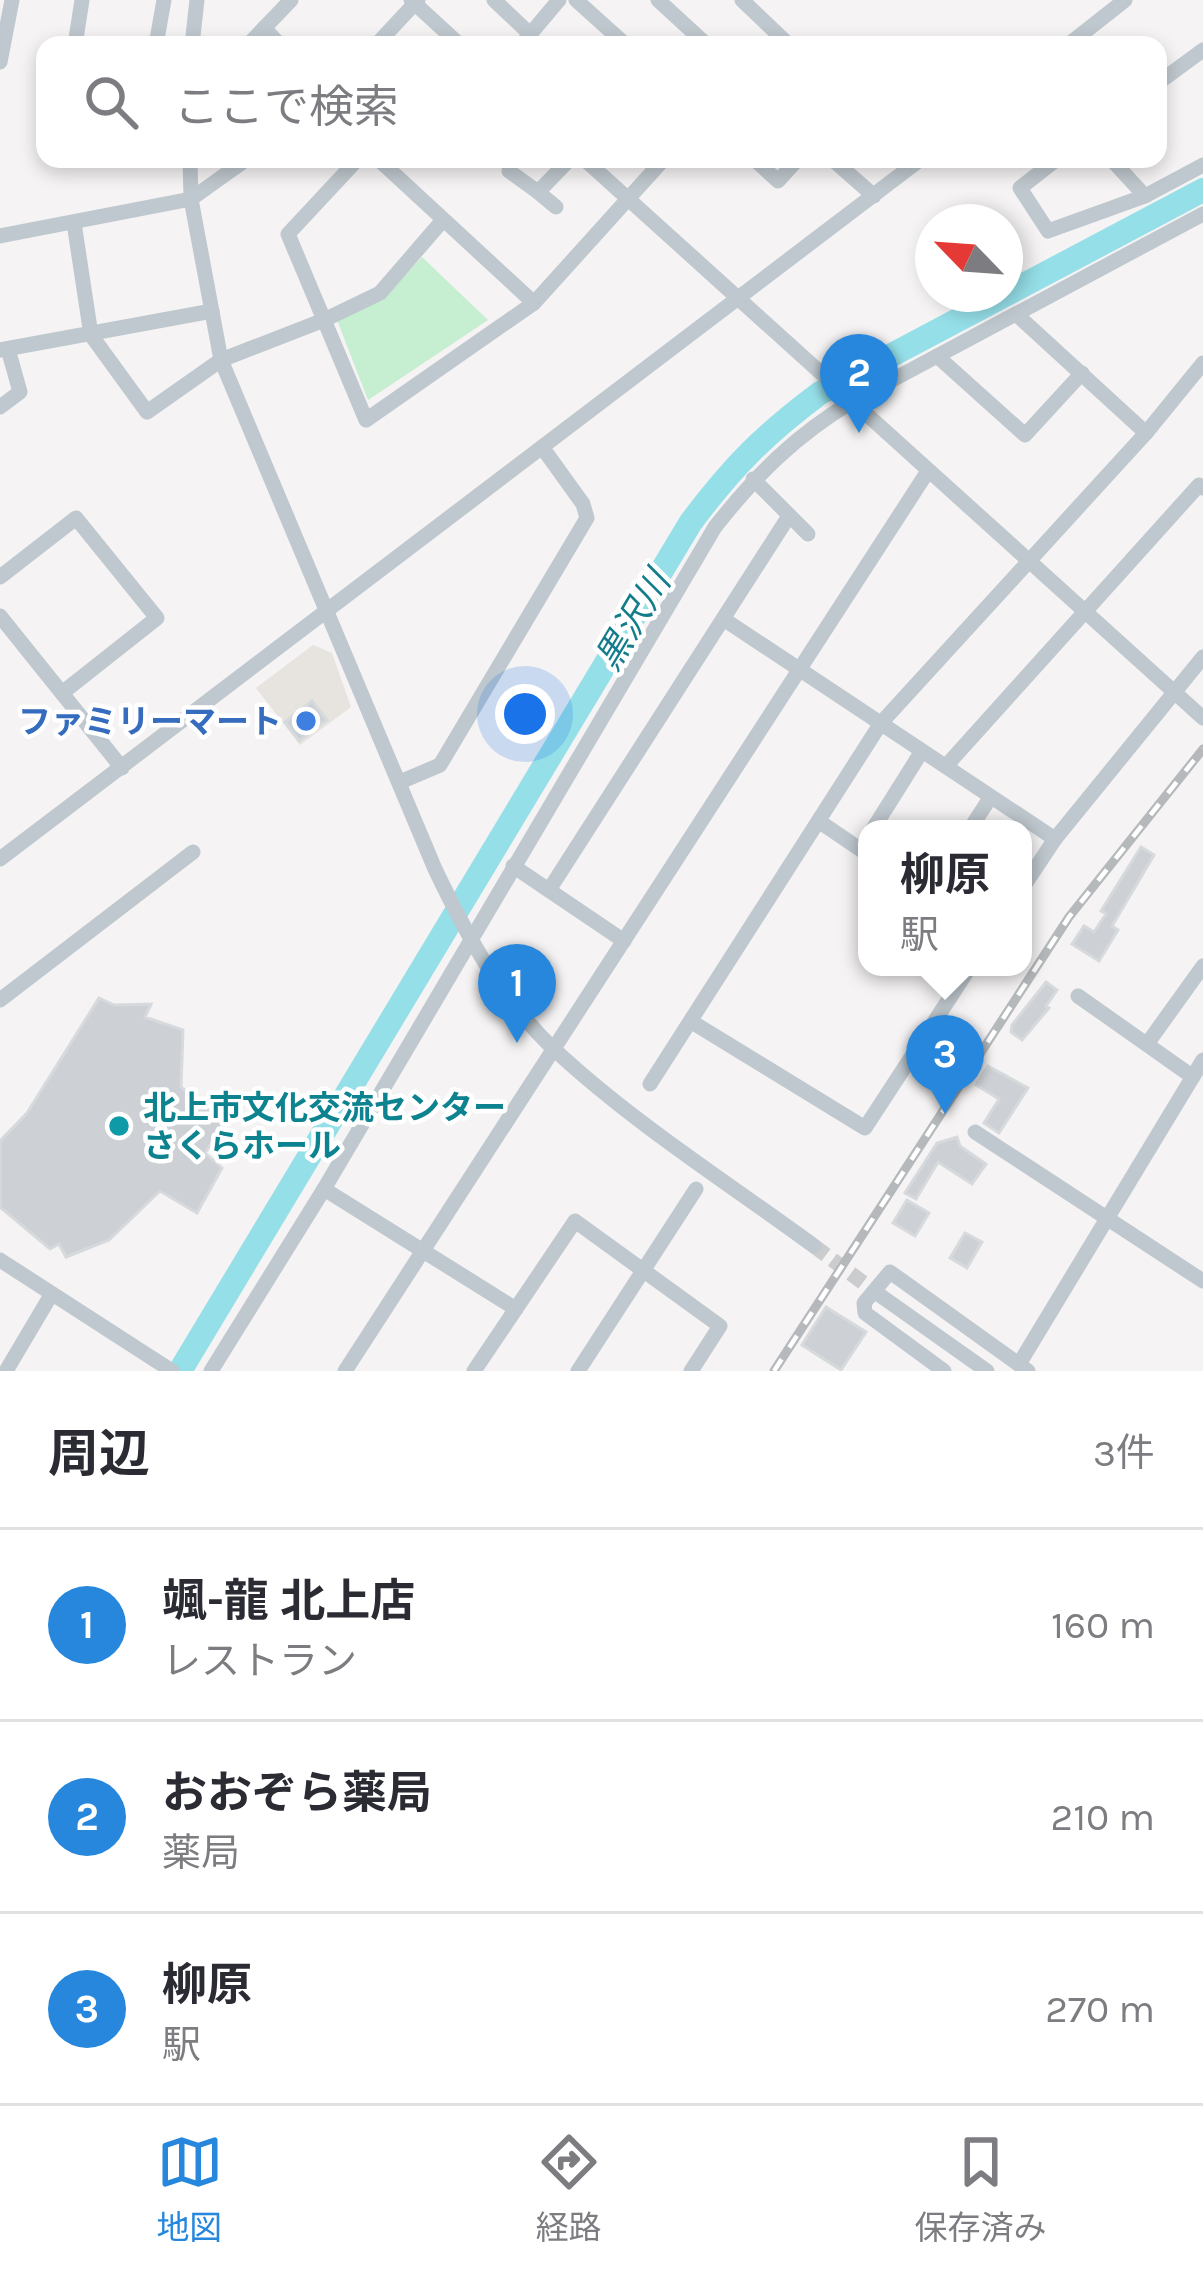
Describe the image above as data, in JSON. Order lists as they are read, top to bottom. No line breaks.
{"water":["黒沢川"],"places":["ファミリーマート","北上市文化交流センター さくらホール"],"north":"top left","page":{"search":"ここで検索","pins":["2","1","3"],"popup":["柳原","駅"],"heading":["周辺","3件"],"list":[{"mark":"1","name":"颯-龍 北上店","note":"レストラン","value":"160 m"},{"mark":"2","name":"おおぞら薬局","note":"薬局","value":"210 m"},{"mark":"3","name":"柳原","note":"駅","value":"270 m"}],"nav":["地図","経路","保存済み"]}}
